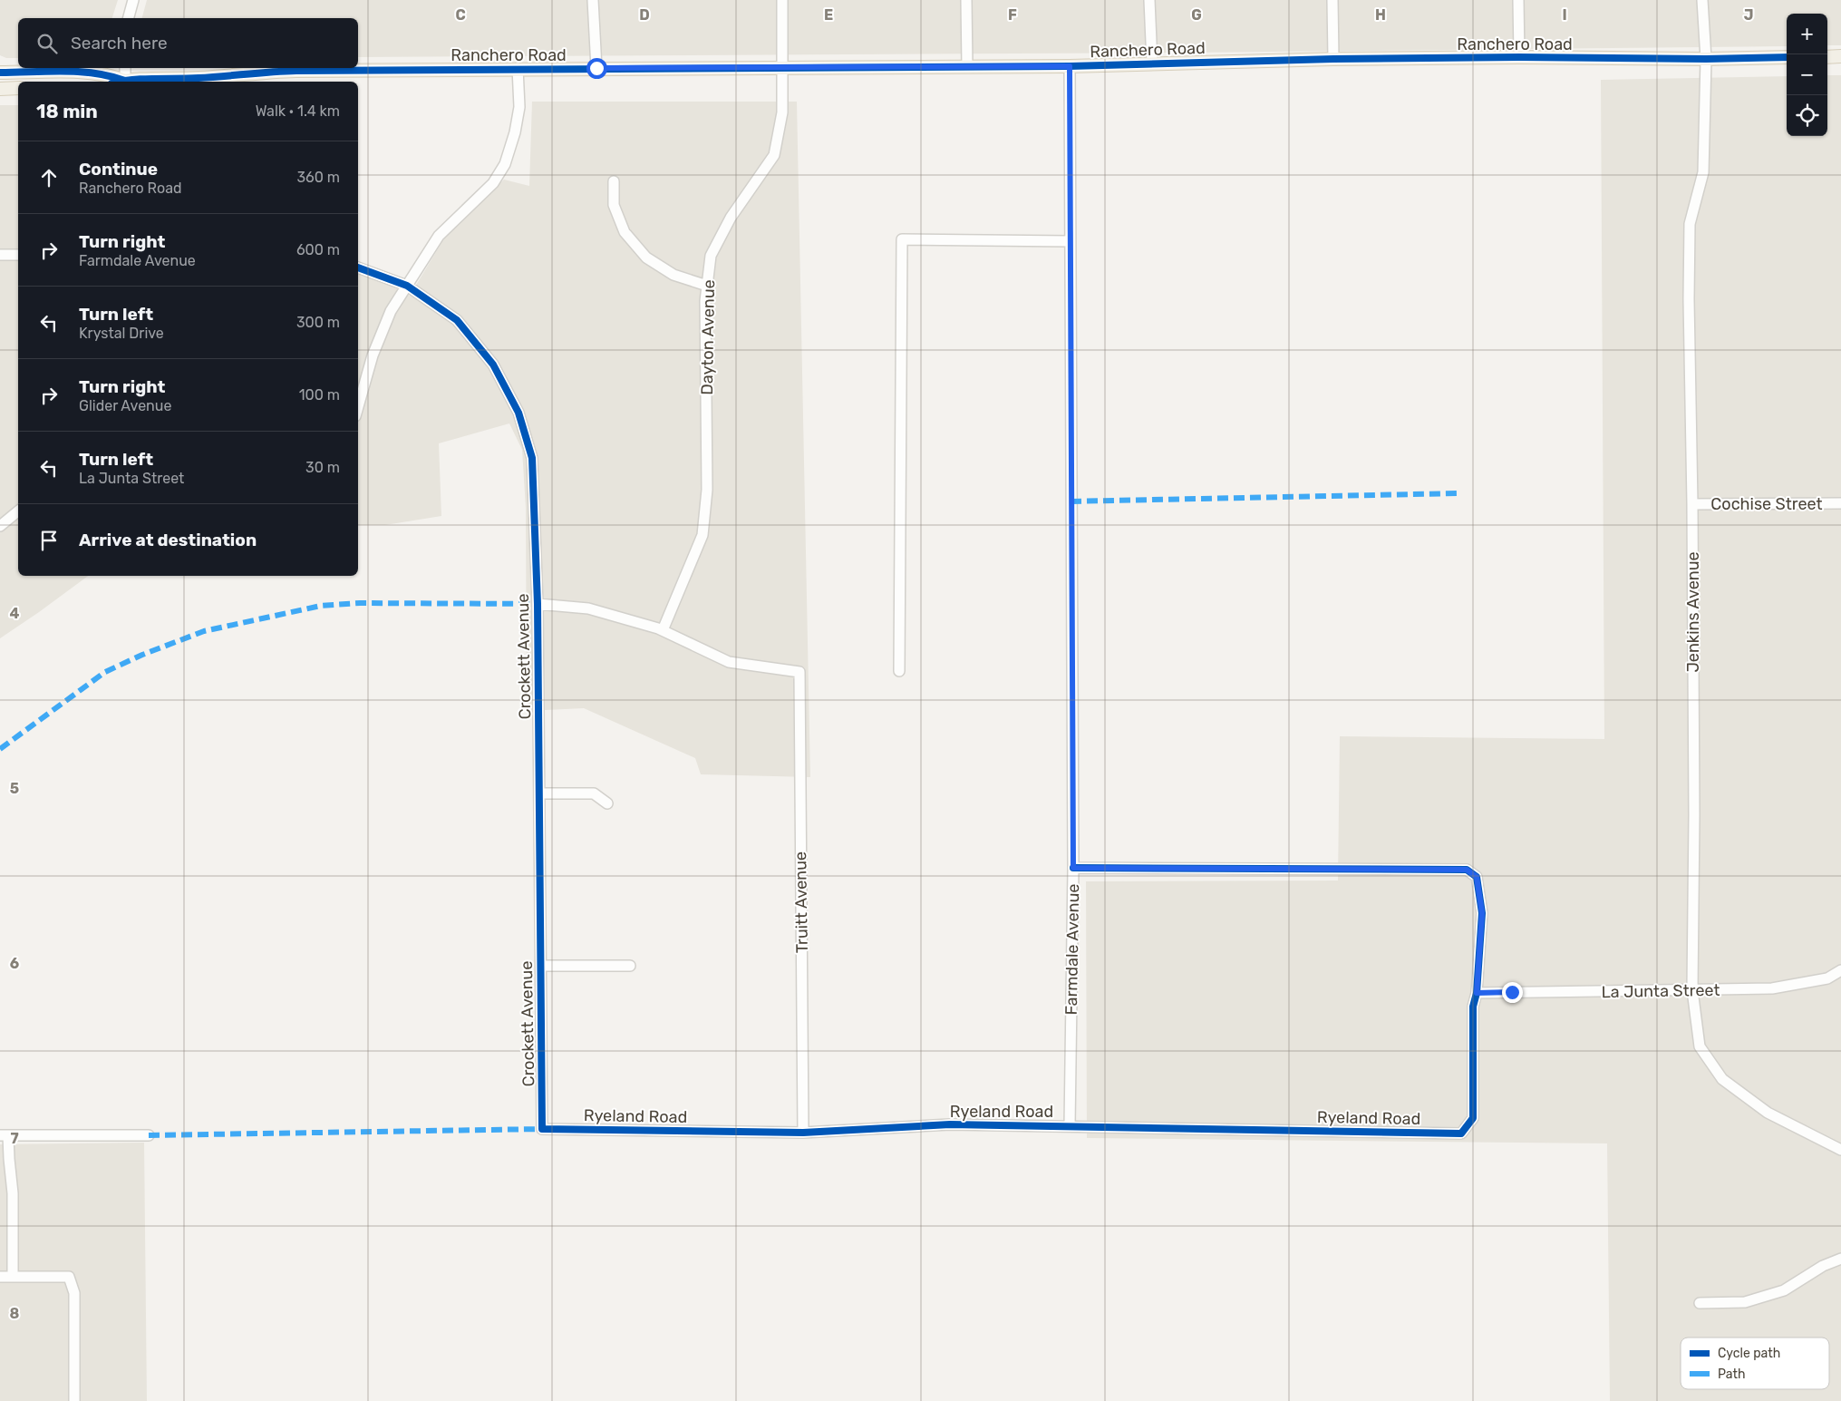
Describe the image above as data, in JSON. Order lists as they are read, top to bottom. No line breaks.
{"streets":{"main road":["Ranchero Road"],"street":["Dayton Avenue","Cochise Street","Jenkins Avenue","Crockett Avenue","Truitt Avenue","Farmdale Avenue","La Junta Street","Ryeland Road"]},"crossings":[["Ranchero Road","Dayton Avenue"],["Ranchero Road","Jenkins Avenue"],["Ranchero Road","Farmdale Avenue"],["Dayton Avenue","Truitt Avenue"],["Cochise Street","Jenkins Avenue"],["Jenkins Avenue","La Junta Street"],["Crockett Avenue","Ryeland Road"],["Truitt Avenue","Ryeland Road"],["Farmdale Avenue","Ryeland Road"],["La Junta Street","Ryeland Road"]],"legend":["Cycle path","Path"],"page":{"map_buttons":["+","−"],"search":"Search here","heading":["18 min","Walk · 1.4 km"],"list":[["Continue","Ranchero Road","360 m"],["Turn right","Farmdale Avenue","600 m"],["Turn left","Krystal Drive","300 m"],["Turn right","Glider Avenue","100 m"],["Turn left","La Junta Street","30 m"],"Arrive at destination"]},"grid":{"columns":["C","D","E","F","G","H","I","J"],"rows":["4","5","6","7","8"]}}
